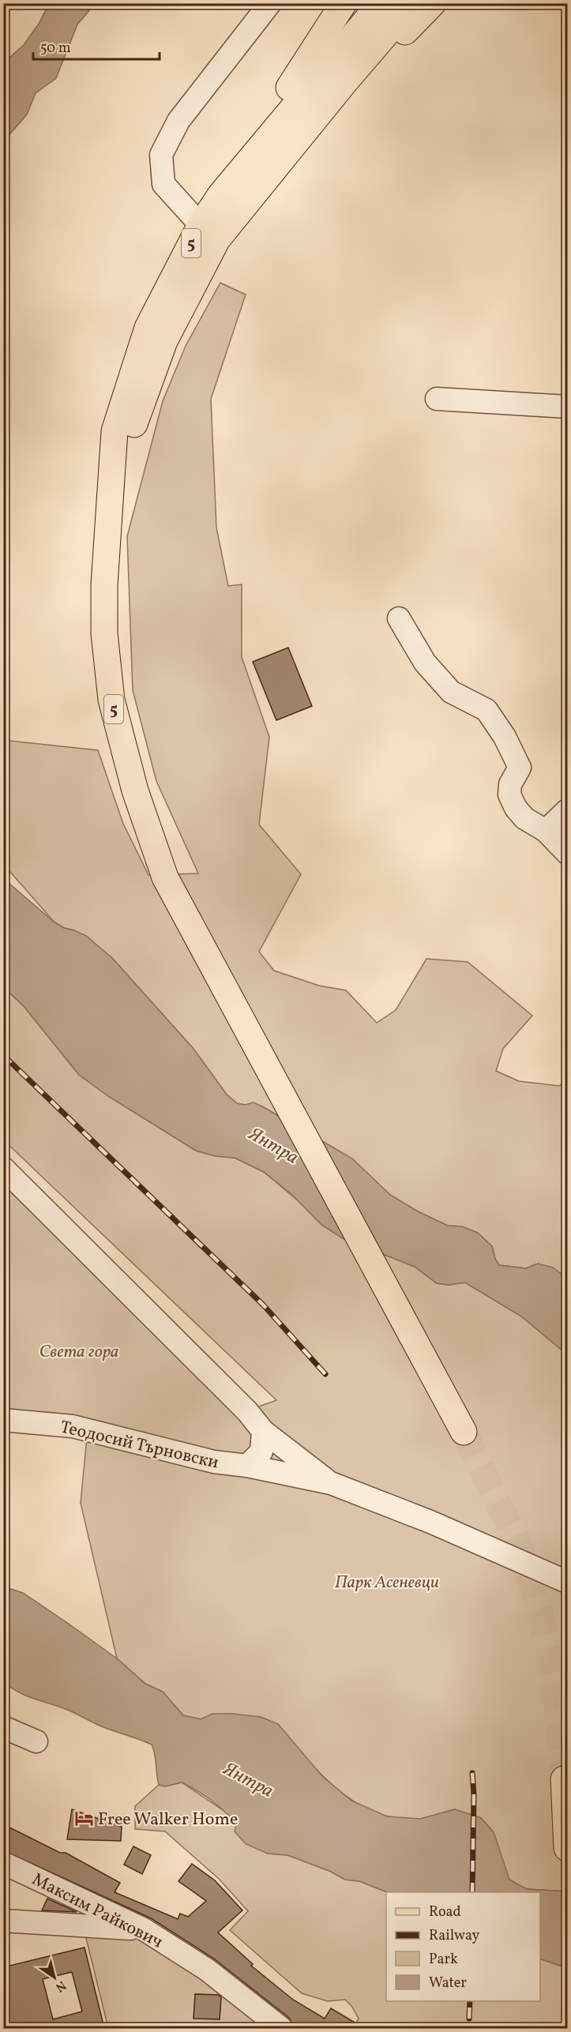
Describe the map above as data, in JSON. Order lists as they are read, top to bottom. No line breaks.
{"streets":{"main road":["5"],"street":["Теодосий Търновски","Максим Райкович"]},"water":["Янтра"],"parks":["Света гора","Парк Асеневци"],"places":{"hotel":["Free Walker Home"]},"legend":["Road","Railway","Park","Water"],"scale_bar":"50 m","north":"bottom right"}
